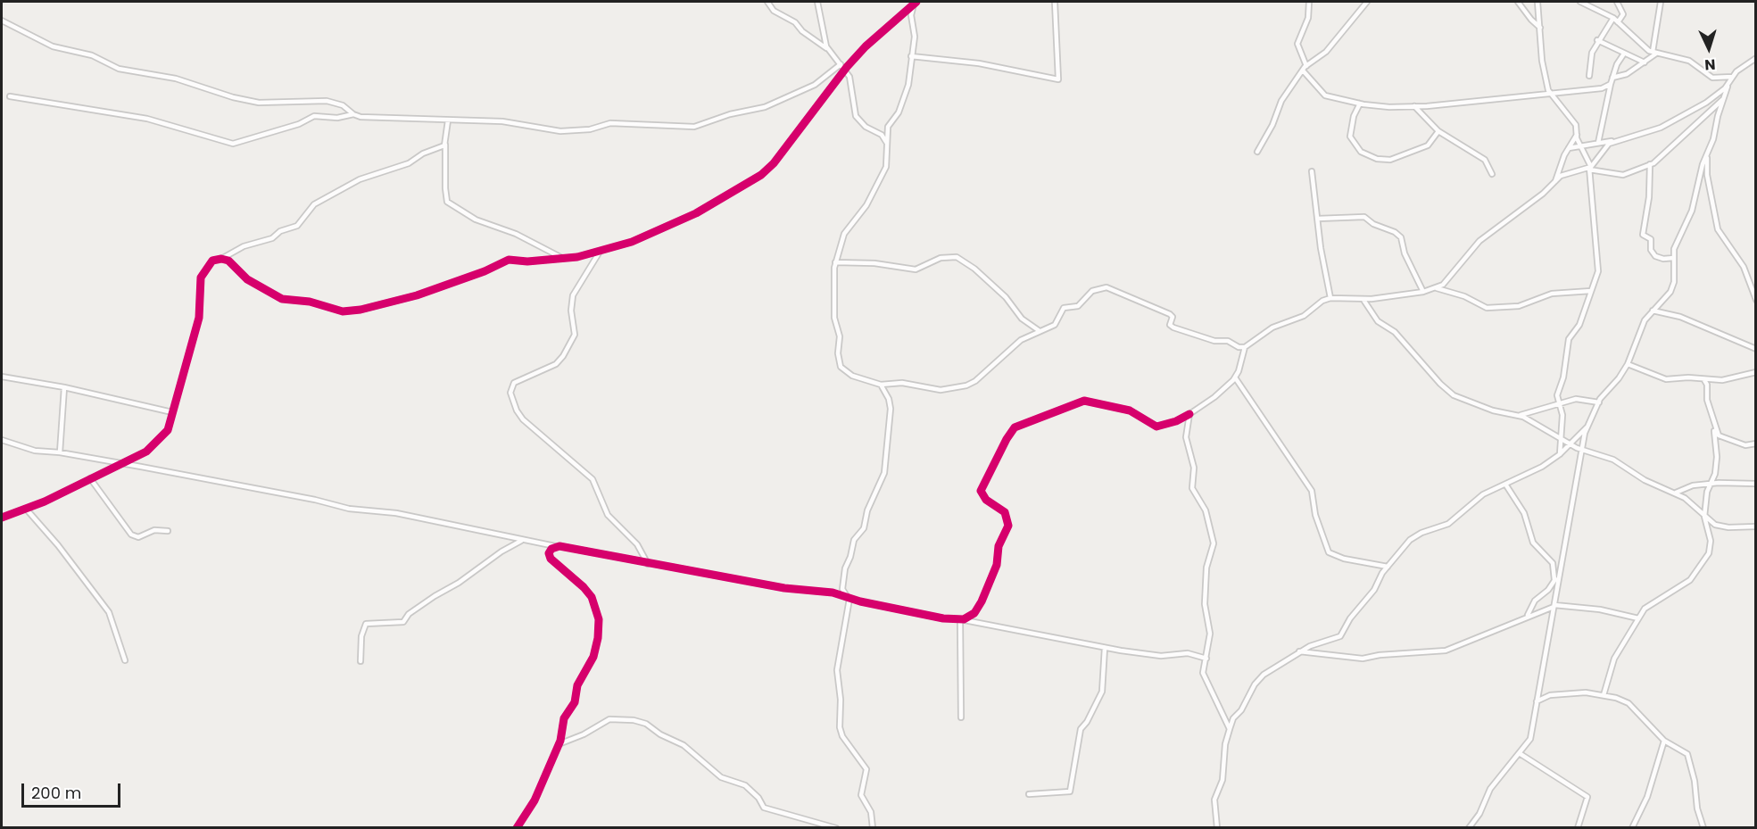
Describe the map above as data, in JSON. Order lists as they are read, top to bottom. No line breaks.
{"scale_bar":"200 m","north":"bottom"}
